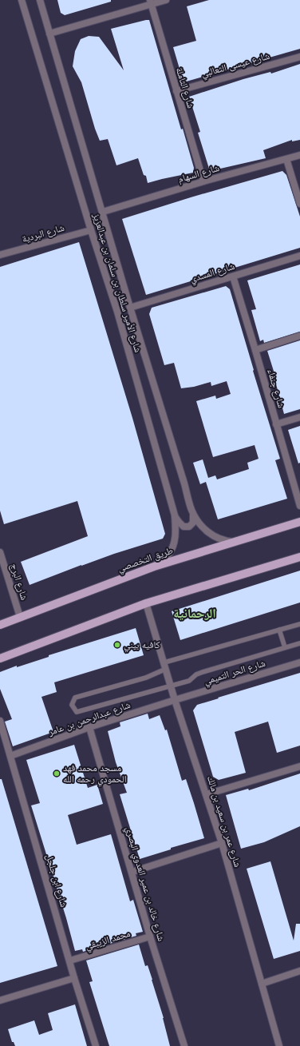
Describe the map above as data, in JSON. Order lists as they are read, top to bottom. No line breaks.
{"streets":{"main road":["طريق التخصصي"],"street":["شارع عيسى الثعالبي","شارع الثاملة","شارع السهام","شارع البردية","شارع المسدي","شارع الأمير سلطان بن سلمان بن عبدالعزيز","شارع جنفاء","شارع البرج","شارع الحر التميمي","شارع عبدالرحمن بن عامر","شارع عمر بن سعيد بن مالك","شارع ابن جلجل","شارع خالد بن عمير العدوي البصري","محمد الزيبقي"]},"crossings":[["شارع عيسى الثعالبي","شارع الثاملة"],["شارع الثاملة","شارع السهام"],["شارع السهام","شارع الأمير سلطان بن سلمان بن عبدالعزيز"],["شارع البردية","شارع الأمير سلطان بن سلمان بن عبدالعزيز"],["شارع المسدي","شارع الأمير سلطان بن سلمان بن عبدالعزيز"],["شارع المسدي","شارع جنفاء"],["شارع الأمير سلطان بن سلمان بن عبدالعزيز","طريق التخصصي"],["طريق التخصصي","شارع البرج"],["شارع الحر التميمي","شارع عبدالرحمن بن عامر"],["شارع الحر التميمي","شارع عمر بن سعيد بن مالك"],["شارع عبدالرحمن بن عامر","شارع عمر بن سعيد بن مالك"],["شارع عبدالرحمن بن عامر","شارع ابن جلجل"],["شارع عبدالرحمن بن عامر","شارع خالد بن عمير العدوي البصري"],["شارع ابن جلجل","محمد الزيبقي"],["شارع خالد بن عمير العدوي البصري","محمد الزيبقي"]],"districts":["الرحمانية"],"places":["كافيه بيني","مسجد محمد فهد الحمودي رحمه الله"]}
